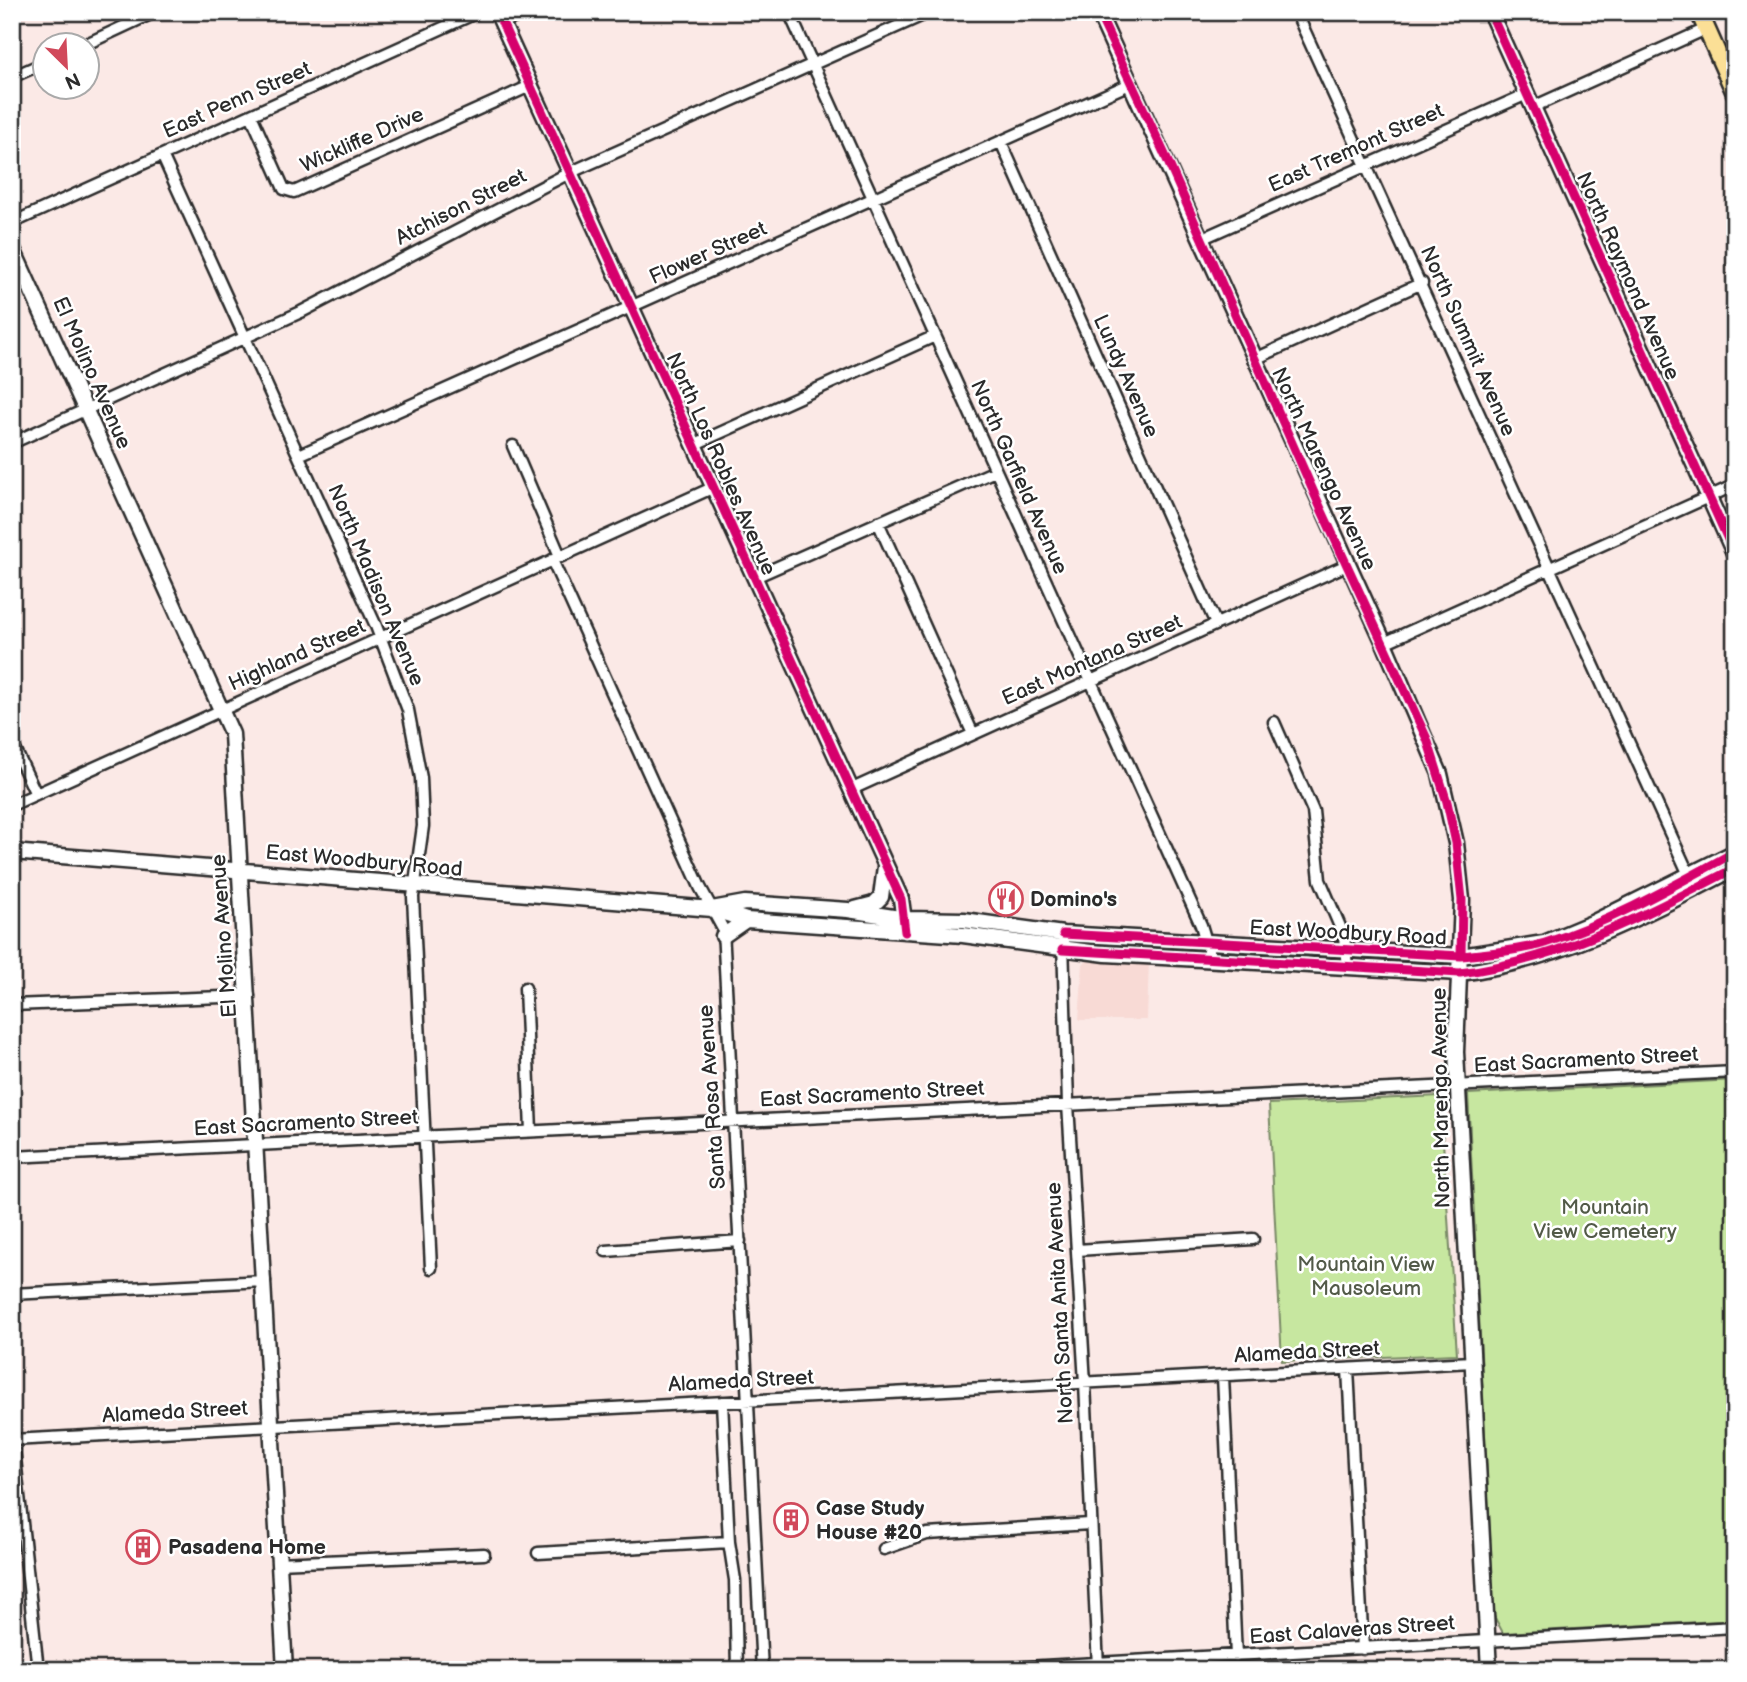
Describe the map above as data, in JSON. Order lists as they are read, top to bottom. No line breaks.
{"streets":{"street":["East Penn Street","Wickliffe Drive","East Tremont Street","Atchison Street","Flower Street","North Raymond Avenue","North Summit Avenue","El Molino Avenue","Lundy Avenue","North Los Robles Avenue","North Marengo Avenue","North Garfield Avenue","North Madison Avenue","Highland Street","East Montana Street","East Woodbury Road","East Sacramento Street","Santa Rosa Avenue","North Santa Anita Avenue","Alameda Street","East Calaveras Street"]},"crossings":[["East Penn Street","Wickliffe Drive"],["East Penn Street","North Madison Avenue"],["Wickliffe Drive","North Los Robles Avenue"],["East Tremont Street","North Raymond Avenue"],["East Tremont Street","North Summit Avenue"],["East Tremont Street","North Marengo Avenue"],["Atchison Street","El Molino Avenue"],["Atchison Street","North Los Robles Avenue"],["Atchison Street","North Garfield Avenue"],["Atchison Street","North Madison Avenue"],["Flower Street","Lundy Avenue"],["Flower Street","North Los Robles Avenue"],["Flower Street","North Marengo Avenue"],["Flower Street","North Garfield Avenue"],["Flower Street","North Madison Avenue"],["North Summit Avenue","East Woodbury Road"],["El Molino Avenue","Highland Street"],["El Molino Avenue","East Woodbury Road"],["El Molino Avenue","East Sacramento Street"],["El Molino Avenue","Alameda Street"],["Lundy Avenue","East Montana Street"],["North Los Robles Avenue","Highland Street"],["North Los Robles Avenue","East Montana Street"],["North Los Robles Avenue","East Woodbury Road"],["North Marengo Avenue","East Montana Street"],["North Marengo Avenue","East Woodbury Road"],["North Marengo Avenue","East Sacramento Street"],["North Marengo Avenue","Alameda Street"],["North Marengo Avenue","East Calaveras Street"],["North Garfield Avenue","East Montana Street"],["North Garfield Avenue","East Woodbury Road"],["North Madison Avenue","Highland Street"],["North Madison Avenue","East Woodbury Road"],["North Madison Avenue","East Sacramento Street"],["Highland Street","Santa Rosa Avenue"],["East Woodbury Road","Santa Rosa Avenue"],["East Woodbury Road","North Santa Anita Avenue"],["East Sacramento Street","Santa Rosa Avenue"],["East Sacramento Street","North Santa Anita Avenue"],["Santa Rosa Avenue","Alameda Street"],["North Santa Anita Avenue","Alameda Street"],["North Santa Anita Avenue","East Calaveras Street"]],"parks":["Mountain View Cemetery","Mountain View Mausoleum"],"places":{"restaurant":["Domino's"],"building":["Case Study House #20","Pasadena Home"]},"north":"bottom right"}
